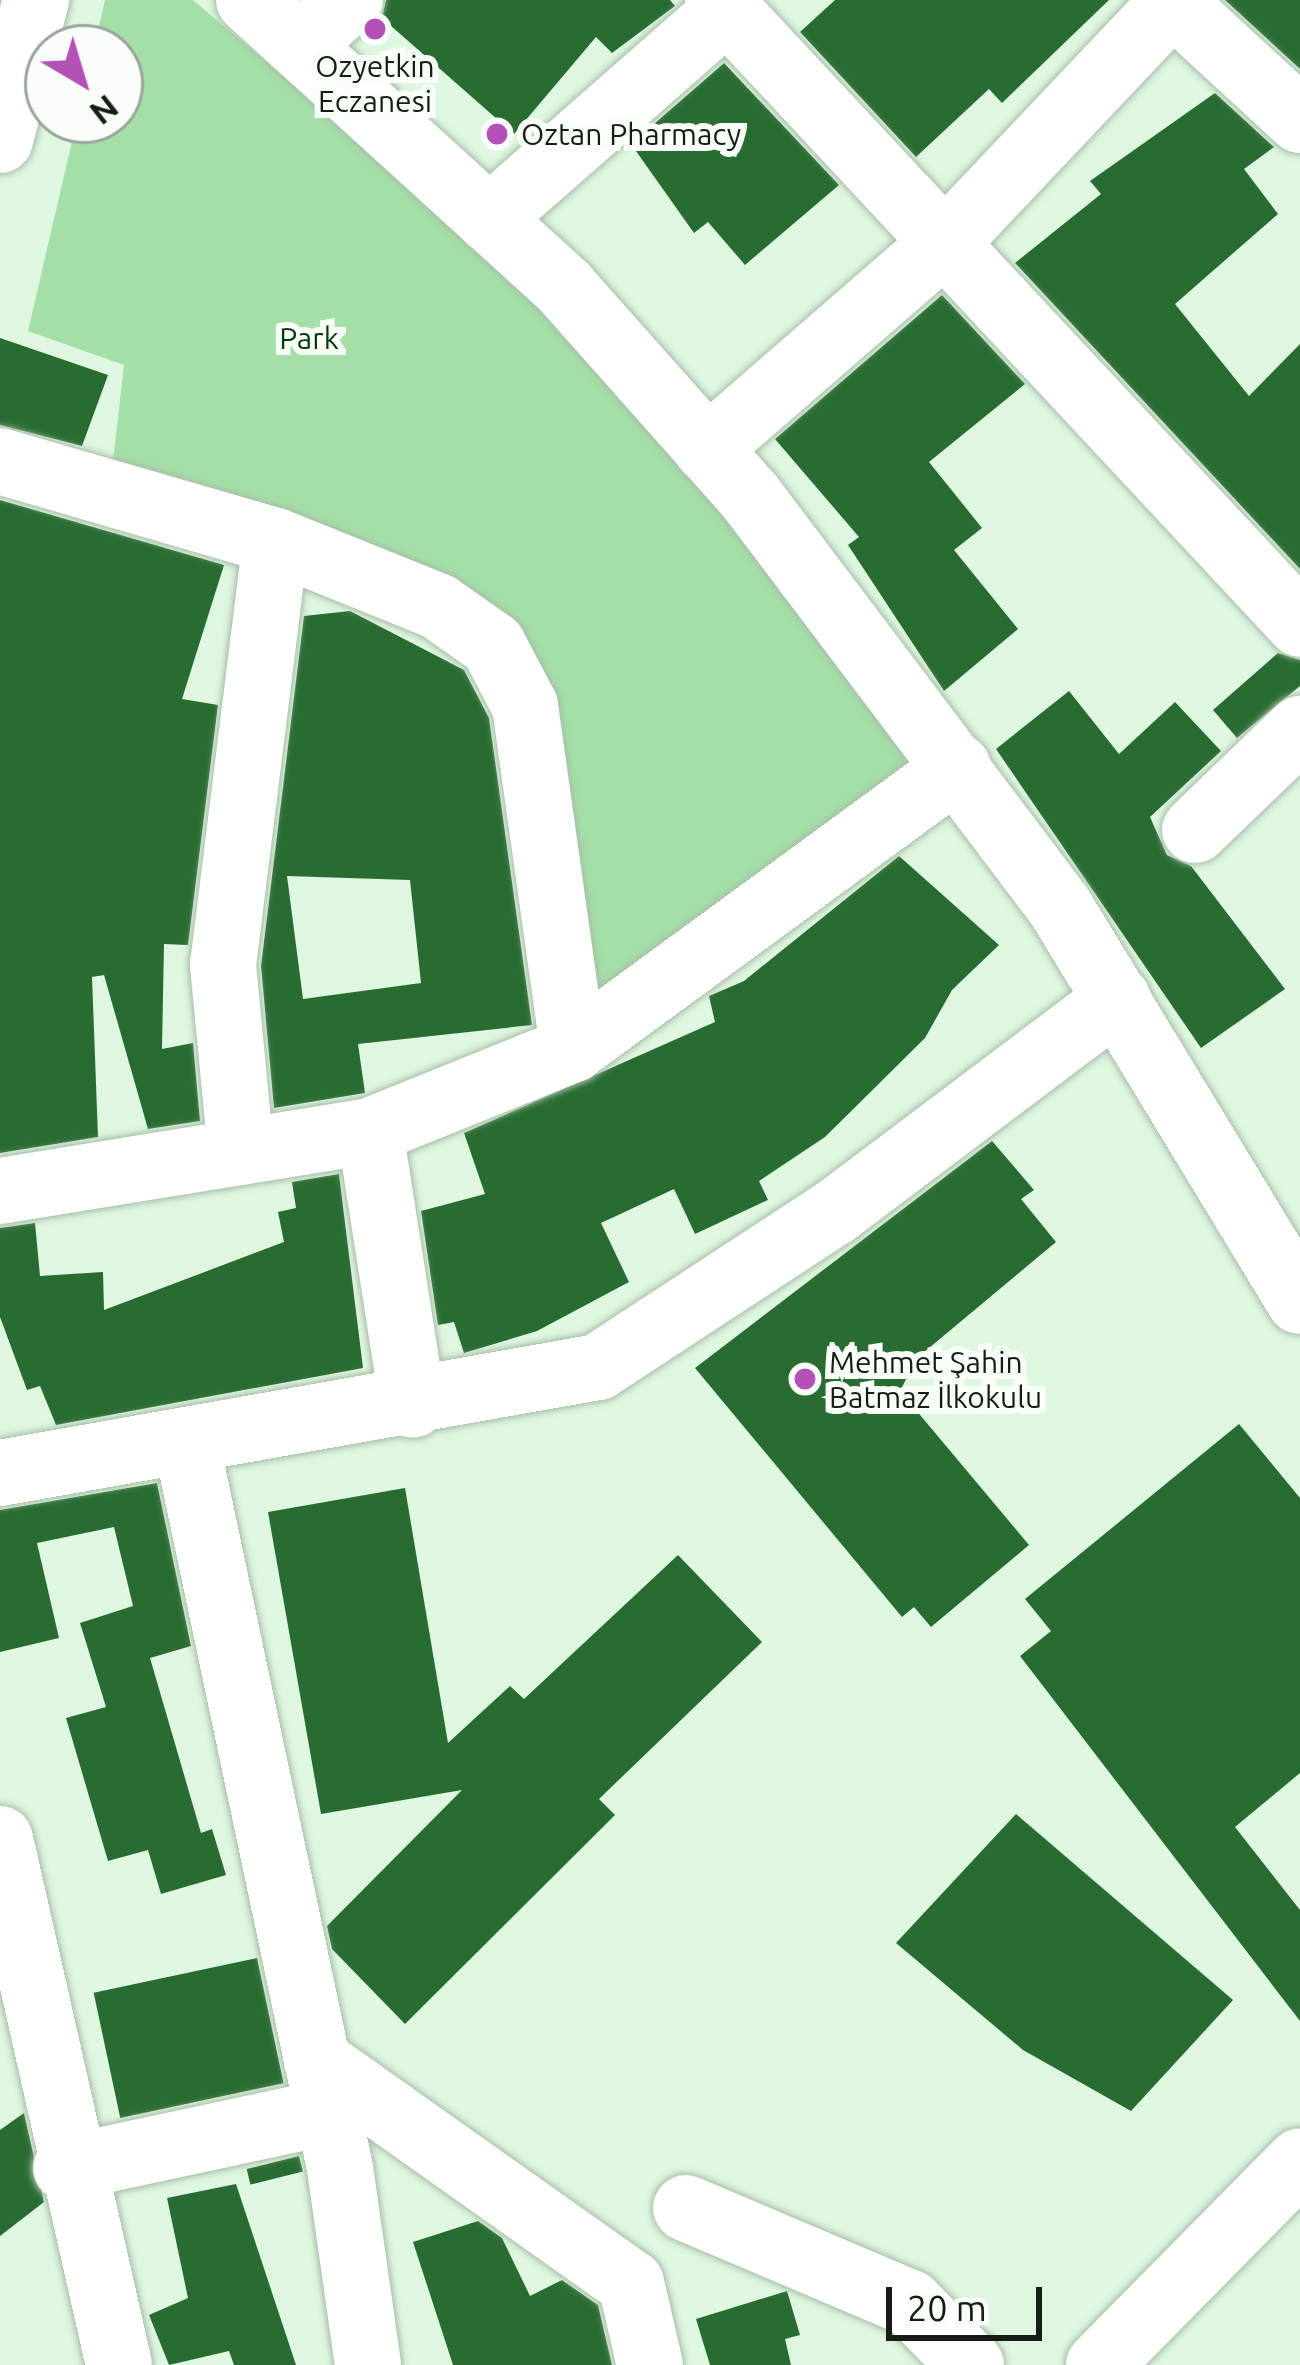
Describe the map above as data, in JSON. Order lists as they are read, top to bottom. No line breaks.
{"parks":["Park"],"places":["Ozyetkin Eczanesi","Oztan Pharmacy","Mehmet Şahin Batmaz İlkokulu"],"scale_bar":"20 m","north":"bottom right"}
